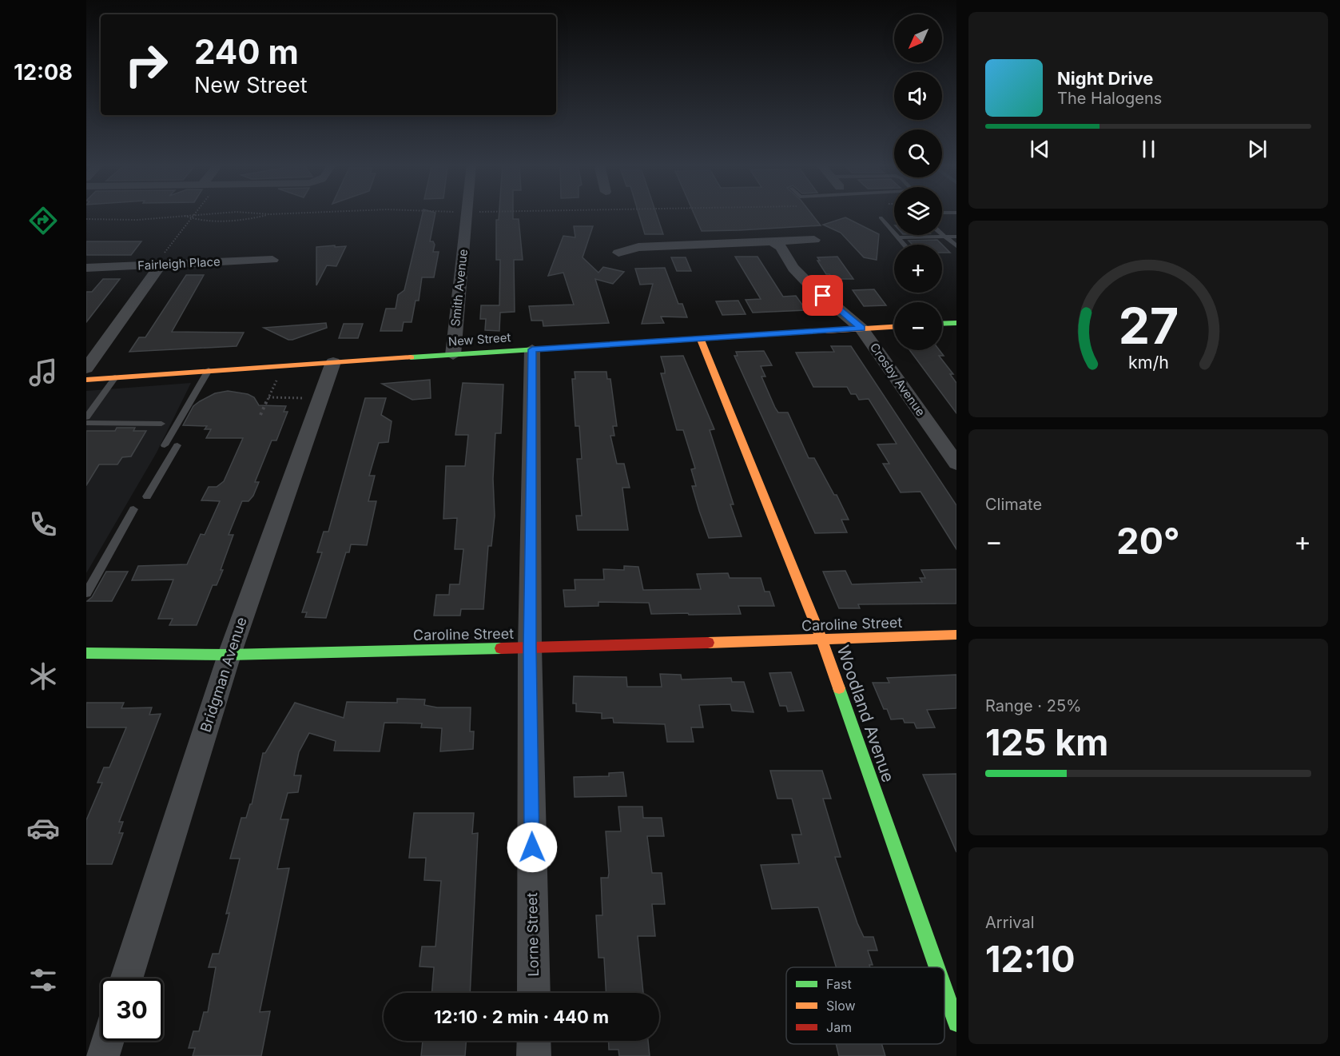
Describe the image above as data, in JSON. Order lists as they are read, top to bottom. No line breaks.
{"streets":{"street":["Fairleigh Place","Smith Avenue","New Street","Crosby Avenue","Caroline Street","Bridgman Avenue","Woodland Avenue","Lorne Street"]},"crossings":[["Smith Avenue","New Street"],["New Street","Crosby Avenue"],["New Street","Bridgman Avenue"],["New Street","Woodland Avenue"],["New Street","Lorne Street"],["Caroline Street","Bridgman Avenue"],["Caroline Street","Woodland Avenue"],["Caroline Street","Lorne Street"]],"legend":["Fast","Slow","Jam"],"north":"bottom left","page":{"tabs":"12:08","map_buttons":["+","−"],"turn":["240 m","New Street"],"song":["Night Drive","The Halogens"],"tile":["Climate",["Range · 25%","125 km"],["Arrival","12:10"]],"heat":["−","20°","+"],"limit":"30","trip":"12:10 · 2 min · 440 m","gauge":["27","km/h"]}}
